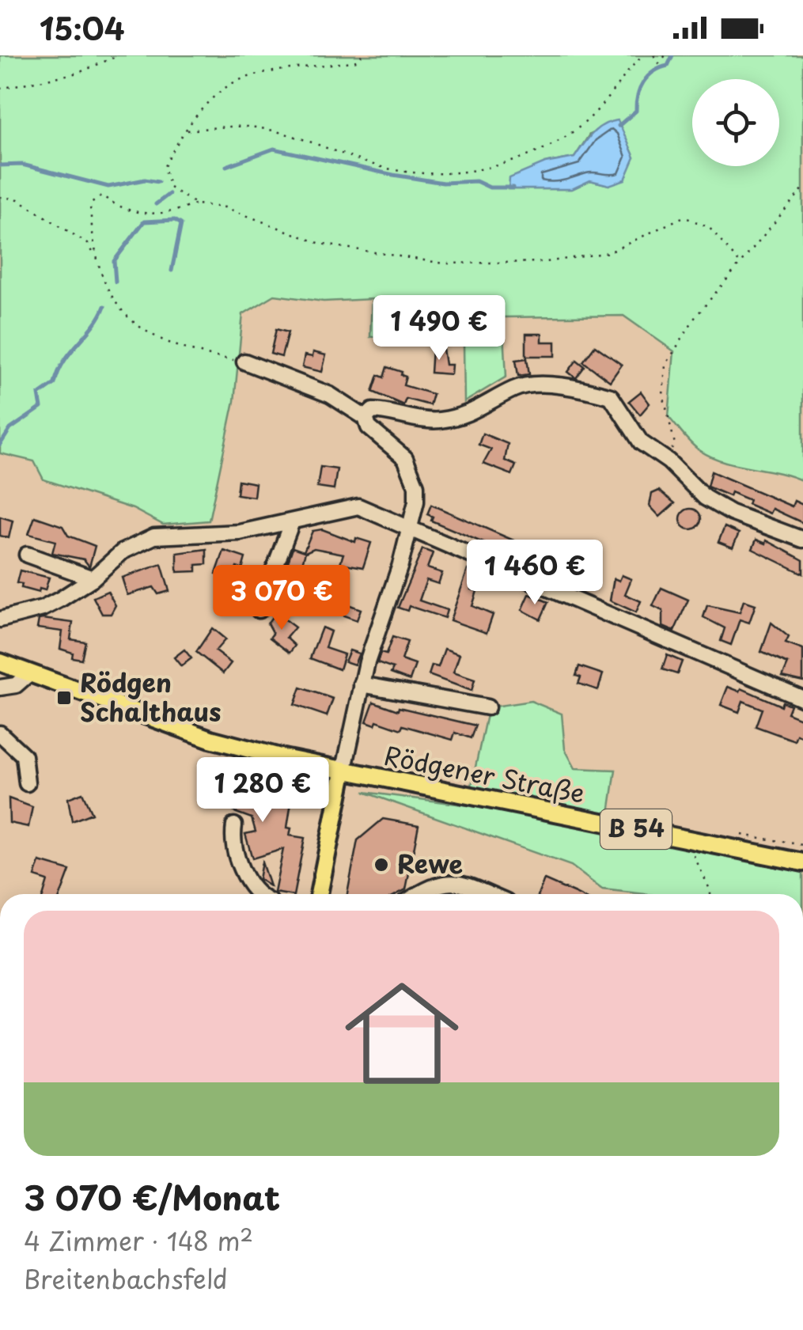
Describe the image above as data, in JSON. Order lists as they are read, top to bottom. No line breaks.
{"streets":{"main road":["Rödgener Straße","B 54"]},"places":{"transit":["Rödgen Schalthaus"],"other":["Rewe"]},"page":{"status":"15:04","price":["1 490 €","1 460 €","3 070 €","1 280 €"],"list":[{"name":"3 070 €/Monat","note":"4 Zimmer · 148 m² · Breitenbachsfeld"}]}}
